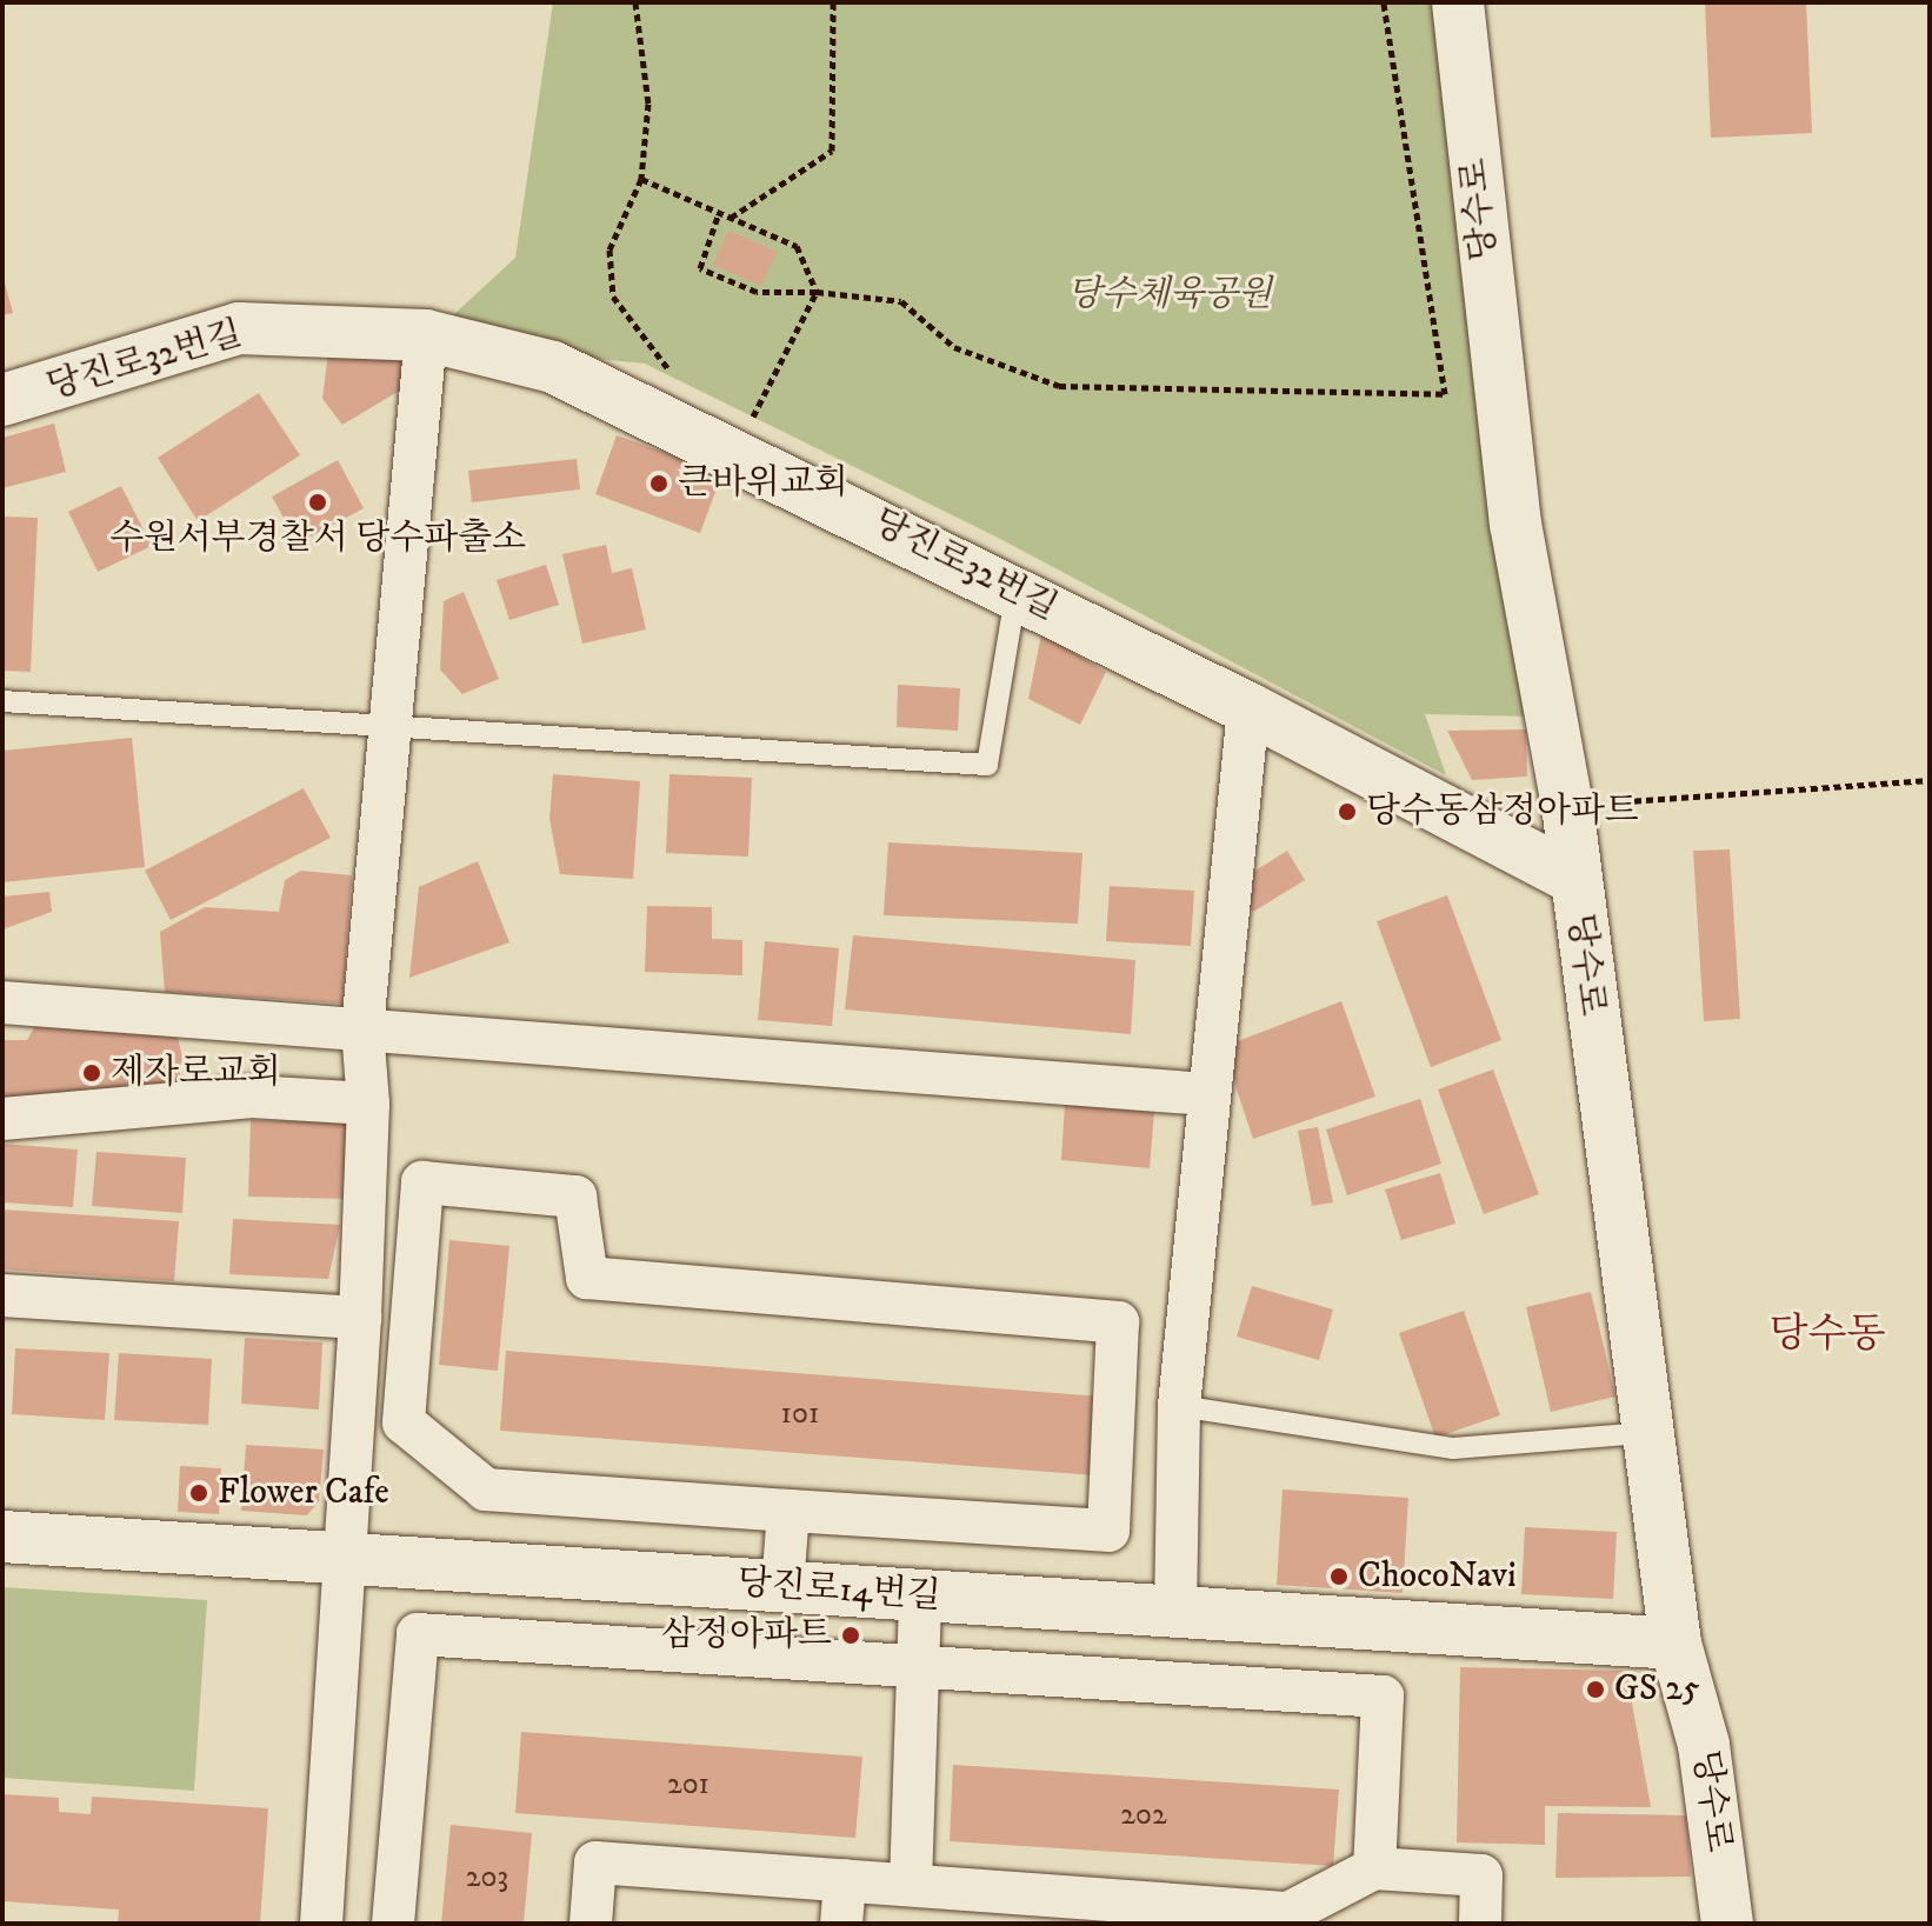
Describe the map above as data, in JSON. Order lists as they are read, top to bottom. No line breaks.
{"streets":{"street":["당수로","당진로32번길","당진로14번길"]},"crossings":[["당수로","당진로32번길"],["당수로","당진로14번길"]],"districts":["당수동"],"parks":["당수체육공원"],"places":["큰바위교회","수원서부경찰서 당수파출소","당수동삼정아파트","제자로교회","Flower Cafe","ChocoNavi","삼정아파트","GS 25"],"house_numbers":["101","201","202","203"]}
